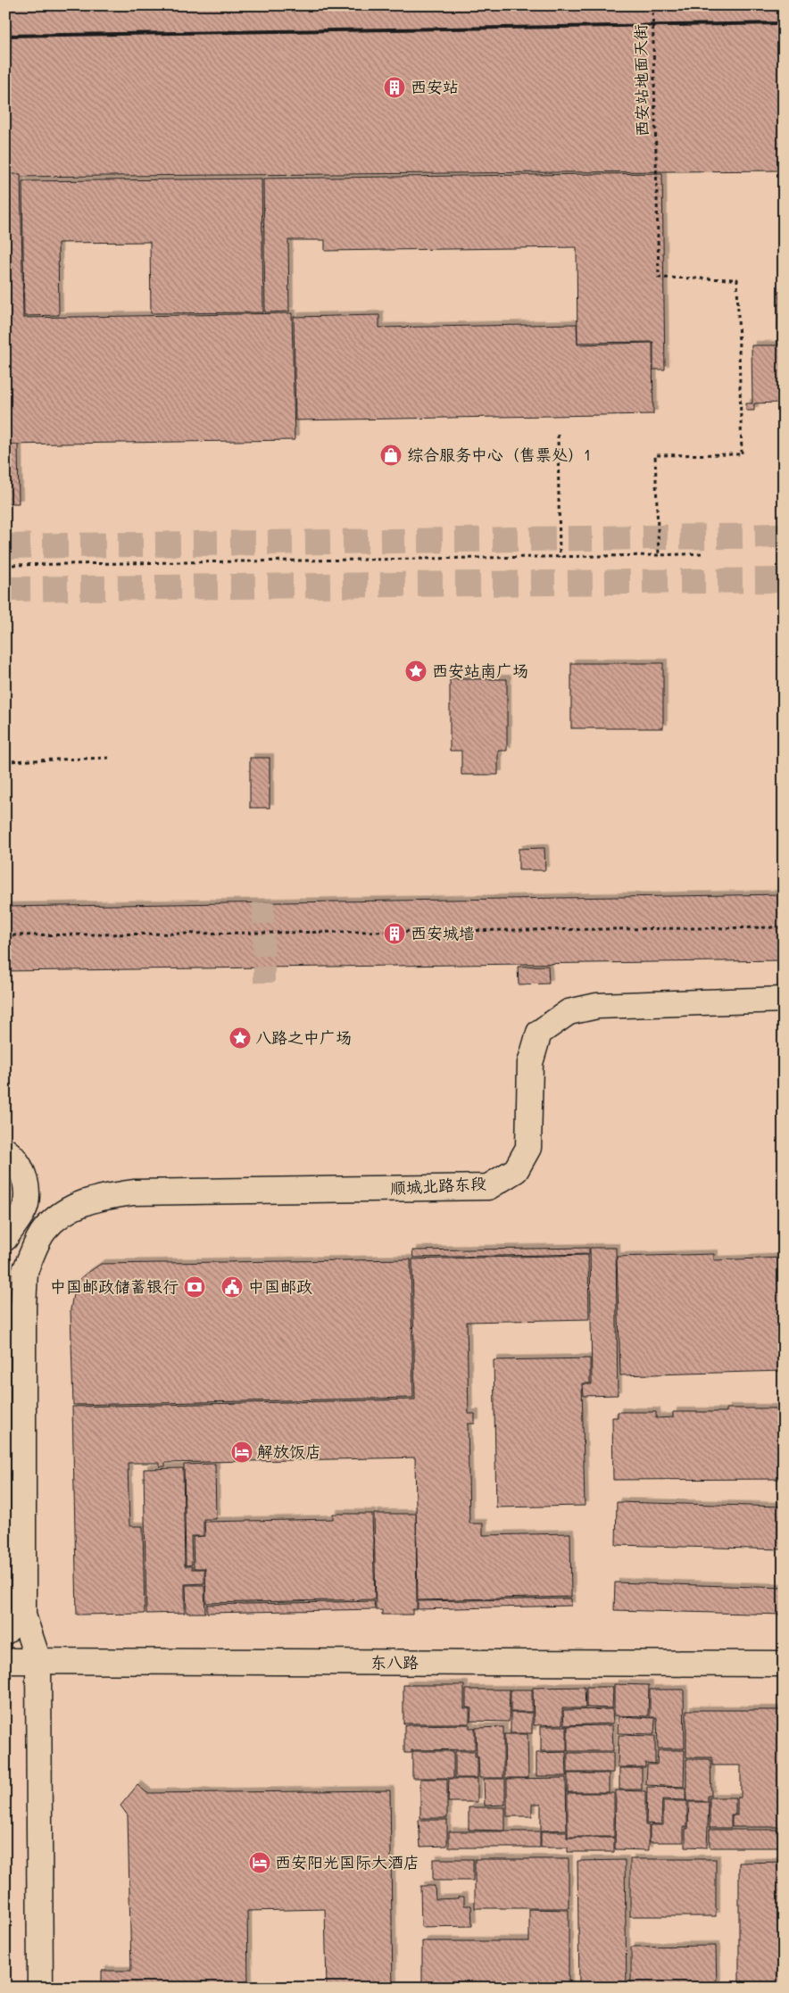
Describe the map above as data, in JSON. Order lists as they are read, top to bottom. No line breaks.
{"streets":{"street":["顺城北路东段","东八路"],"path":["西安站地面天街"]},"places":{"building":["西安站","西安城墙"],"shop":["综合服务中心（售票处）1"],"place":["西安站南广场","八路之中广场"],"bank":["中国邮政储蓄银行"],"public building":["中国邮政"],"hotel":["解放饭店","西安阳光国际大酒店"]}}
